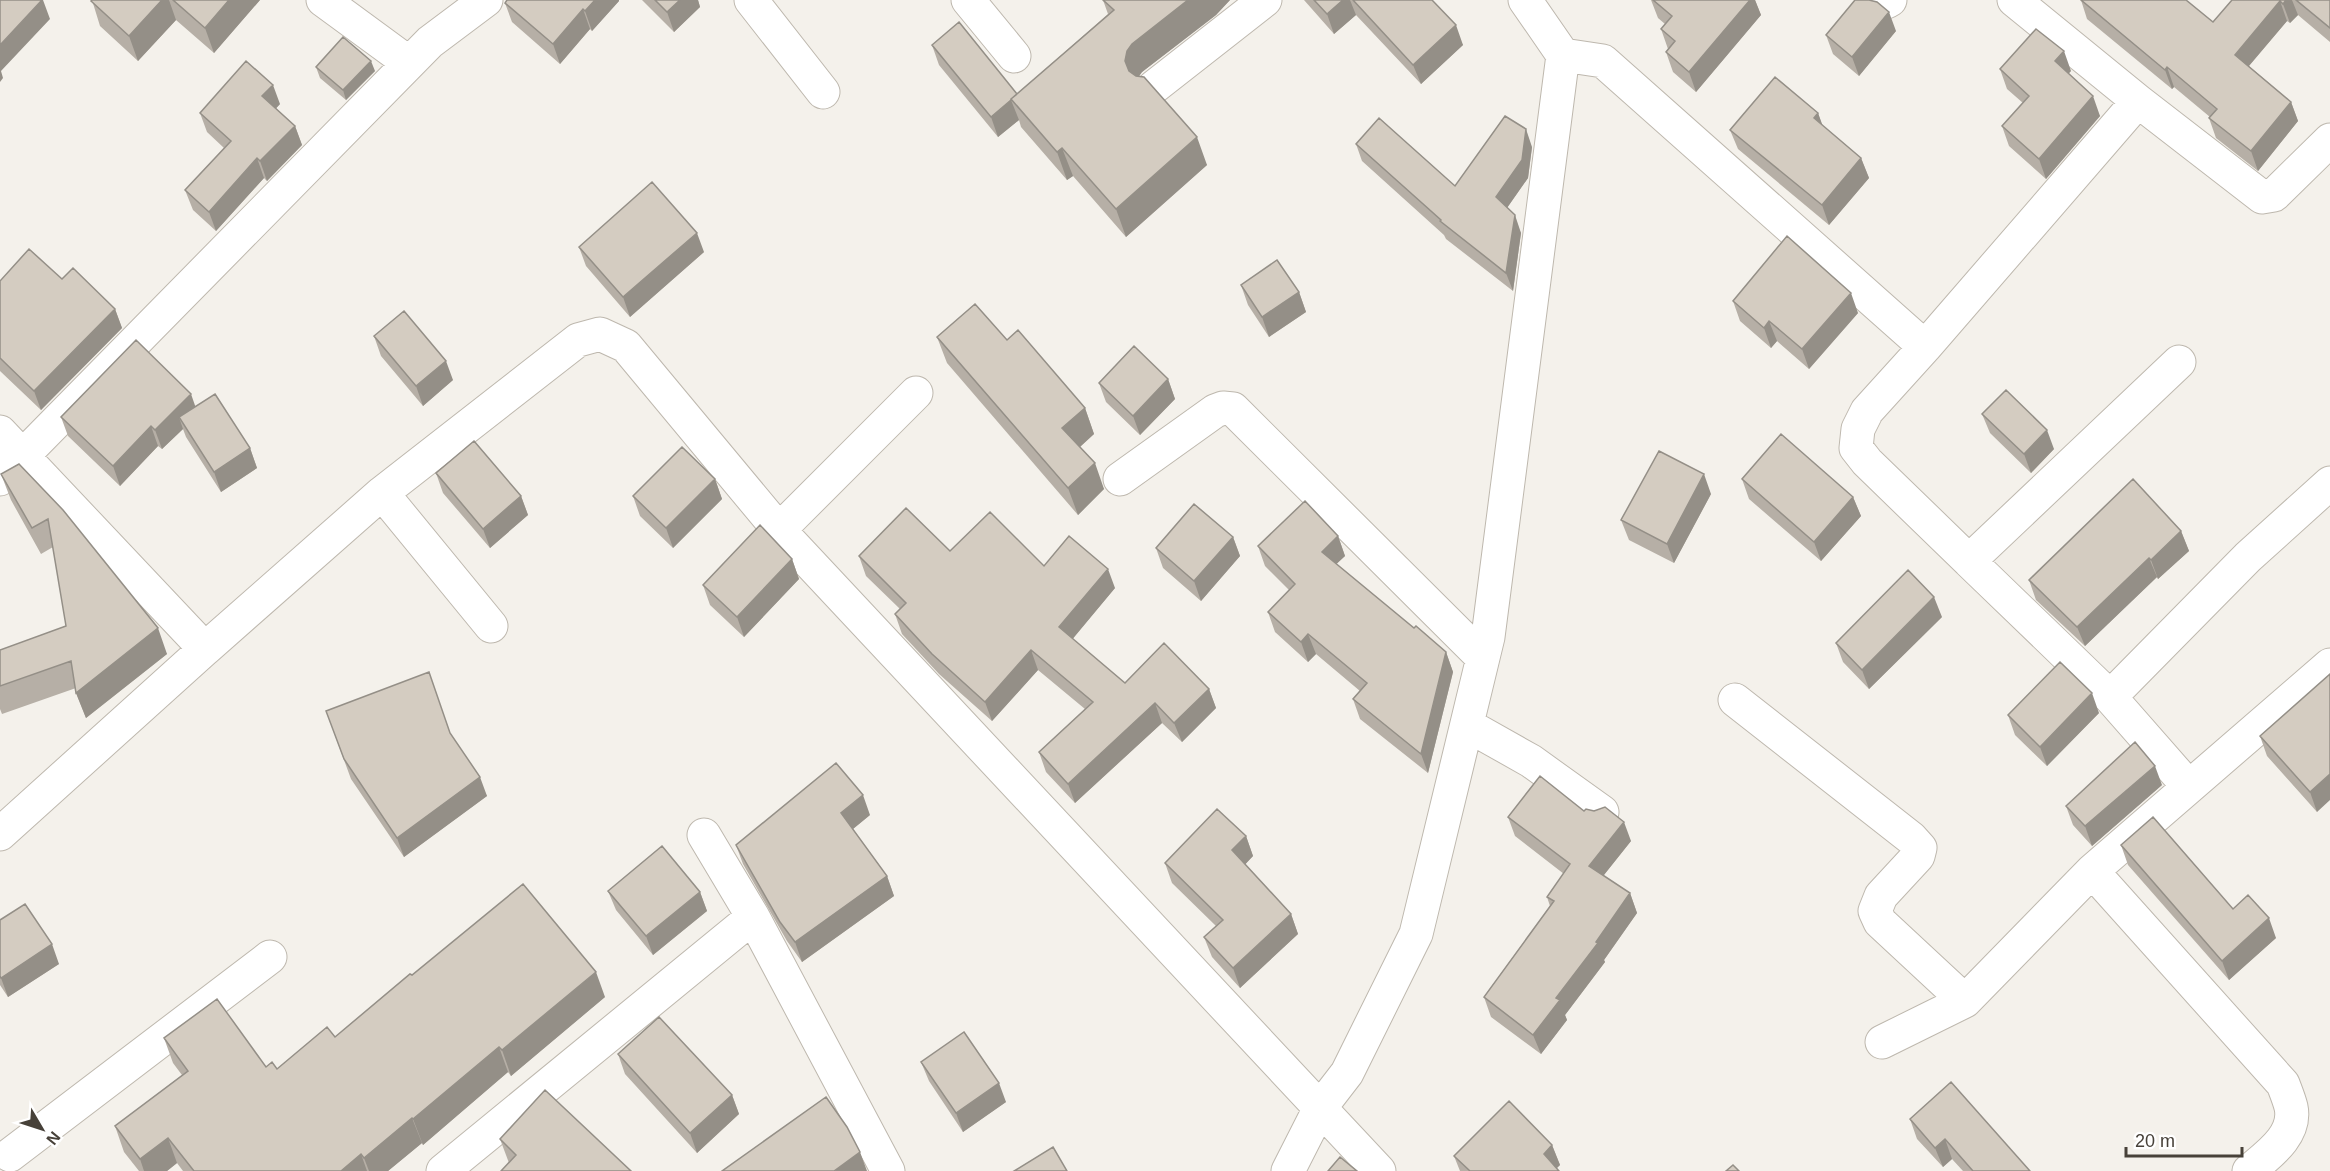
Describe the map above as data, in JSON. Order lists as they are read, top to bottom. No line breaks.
{"scale_bar":"20 m","north":"bottom right"}
